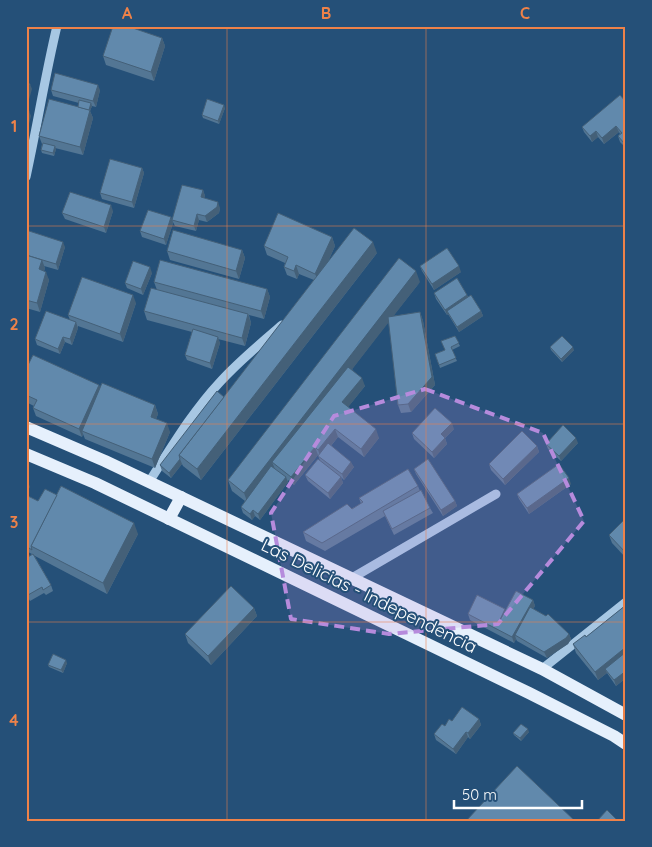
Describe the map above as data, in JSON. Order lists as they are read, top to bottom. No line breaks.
{"streets":{"main road":["Las Delicias - Independencia"]},"scale_bar":"50 m","grid":{"columns":["A","B","C"],"rows":["1","2","3","4"]}}
